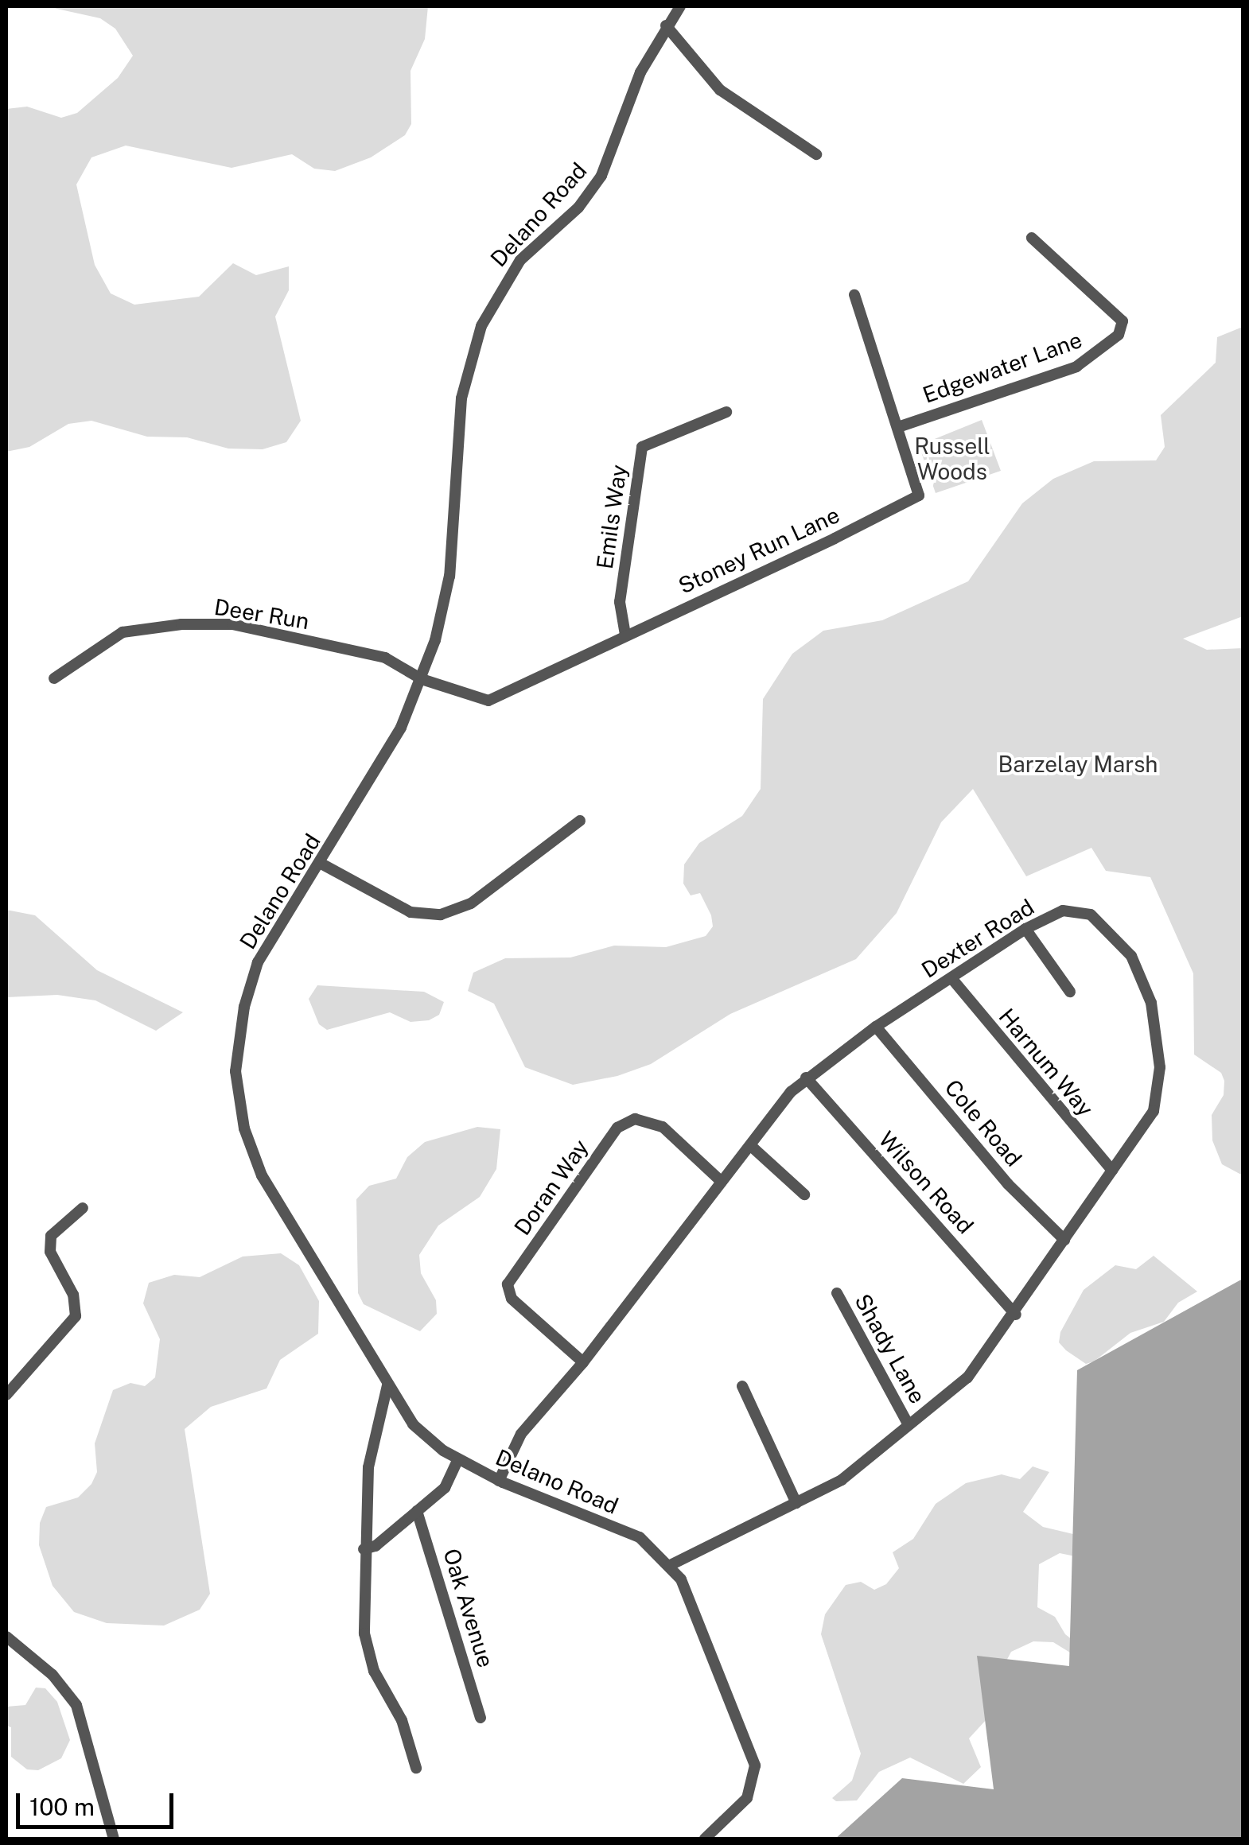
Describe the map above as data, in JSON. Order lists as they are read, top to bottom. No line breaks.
{"streets":{"street":["Delano Road","Edgewater Lane","Emils Way","Stoney Run Lane","Deer Run","Dexter Road","Harnum Way","Cole Road","Wilson Road","Doran Way","Shady Lane","Oak Avenue"]},"crossings":[["Delano Road","Stoney Run Lane"],["Delano Road","Deer Run"],["Delano Road","Dexter Road"],["Edgewater Lane","Stoney Run Lane"],["Emils Way","Stoney Run Lane"],["Stoney Run Lane","Deer Run"],["Dexter Road","Harnum Way"],["Dexter Road","Cole Road"],["Dexter Road","Wilson Road"],["Dexter Road","Doran Way"],["Dexter Road","Shady Lane"]],"parks":["Russell Woods","Barzelay Marsh"],"scale_bar":"100 m"}
